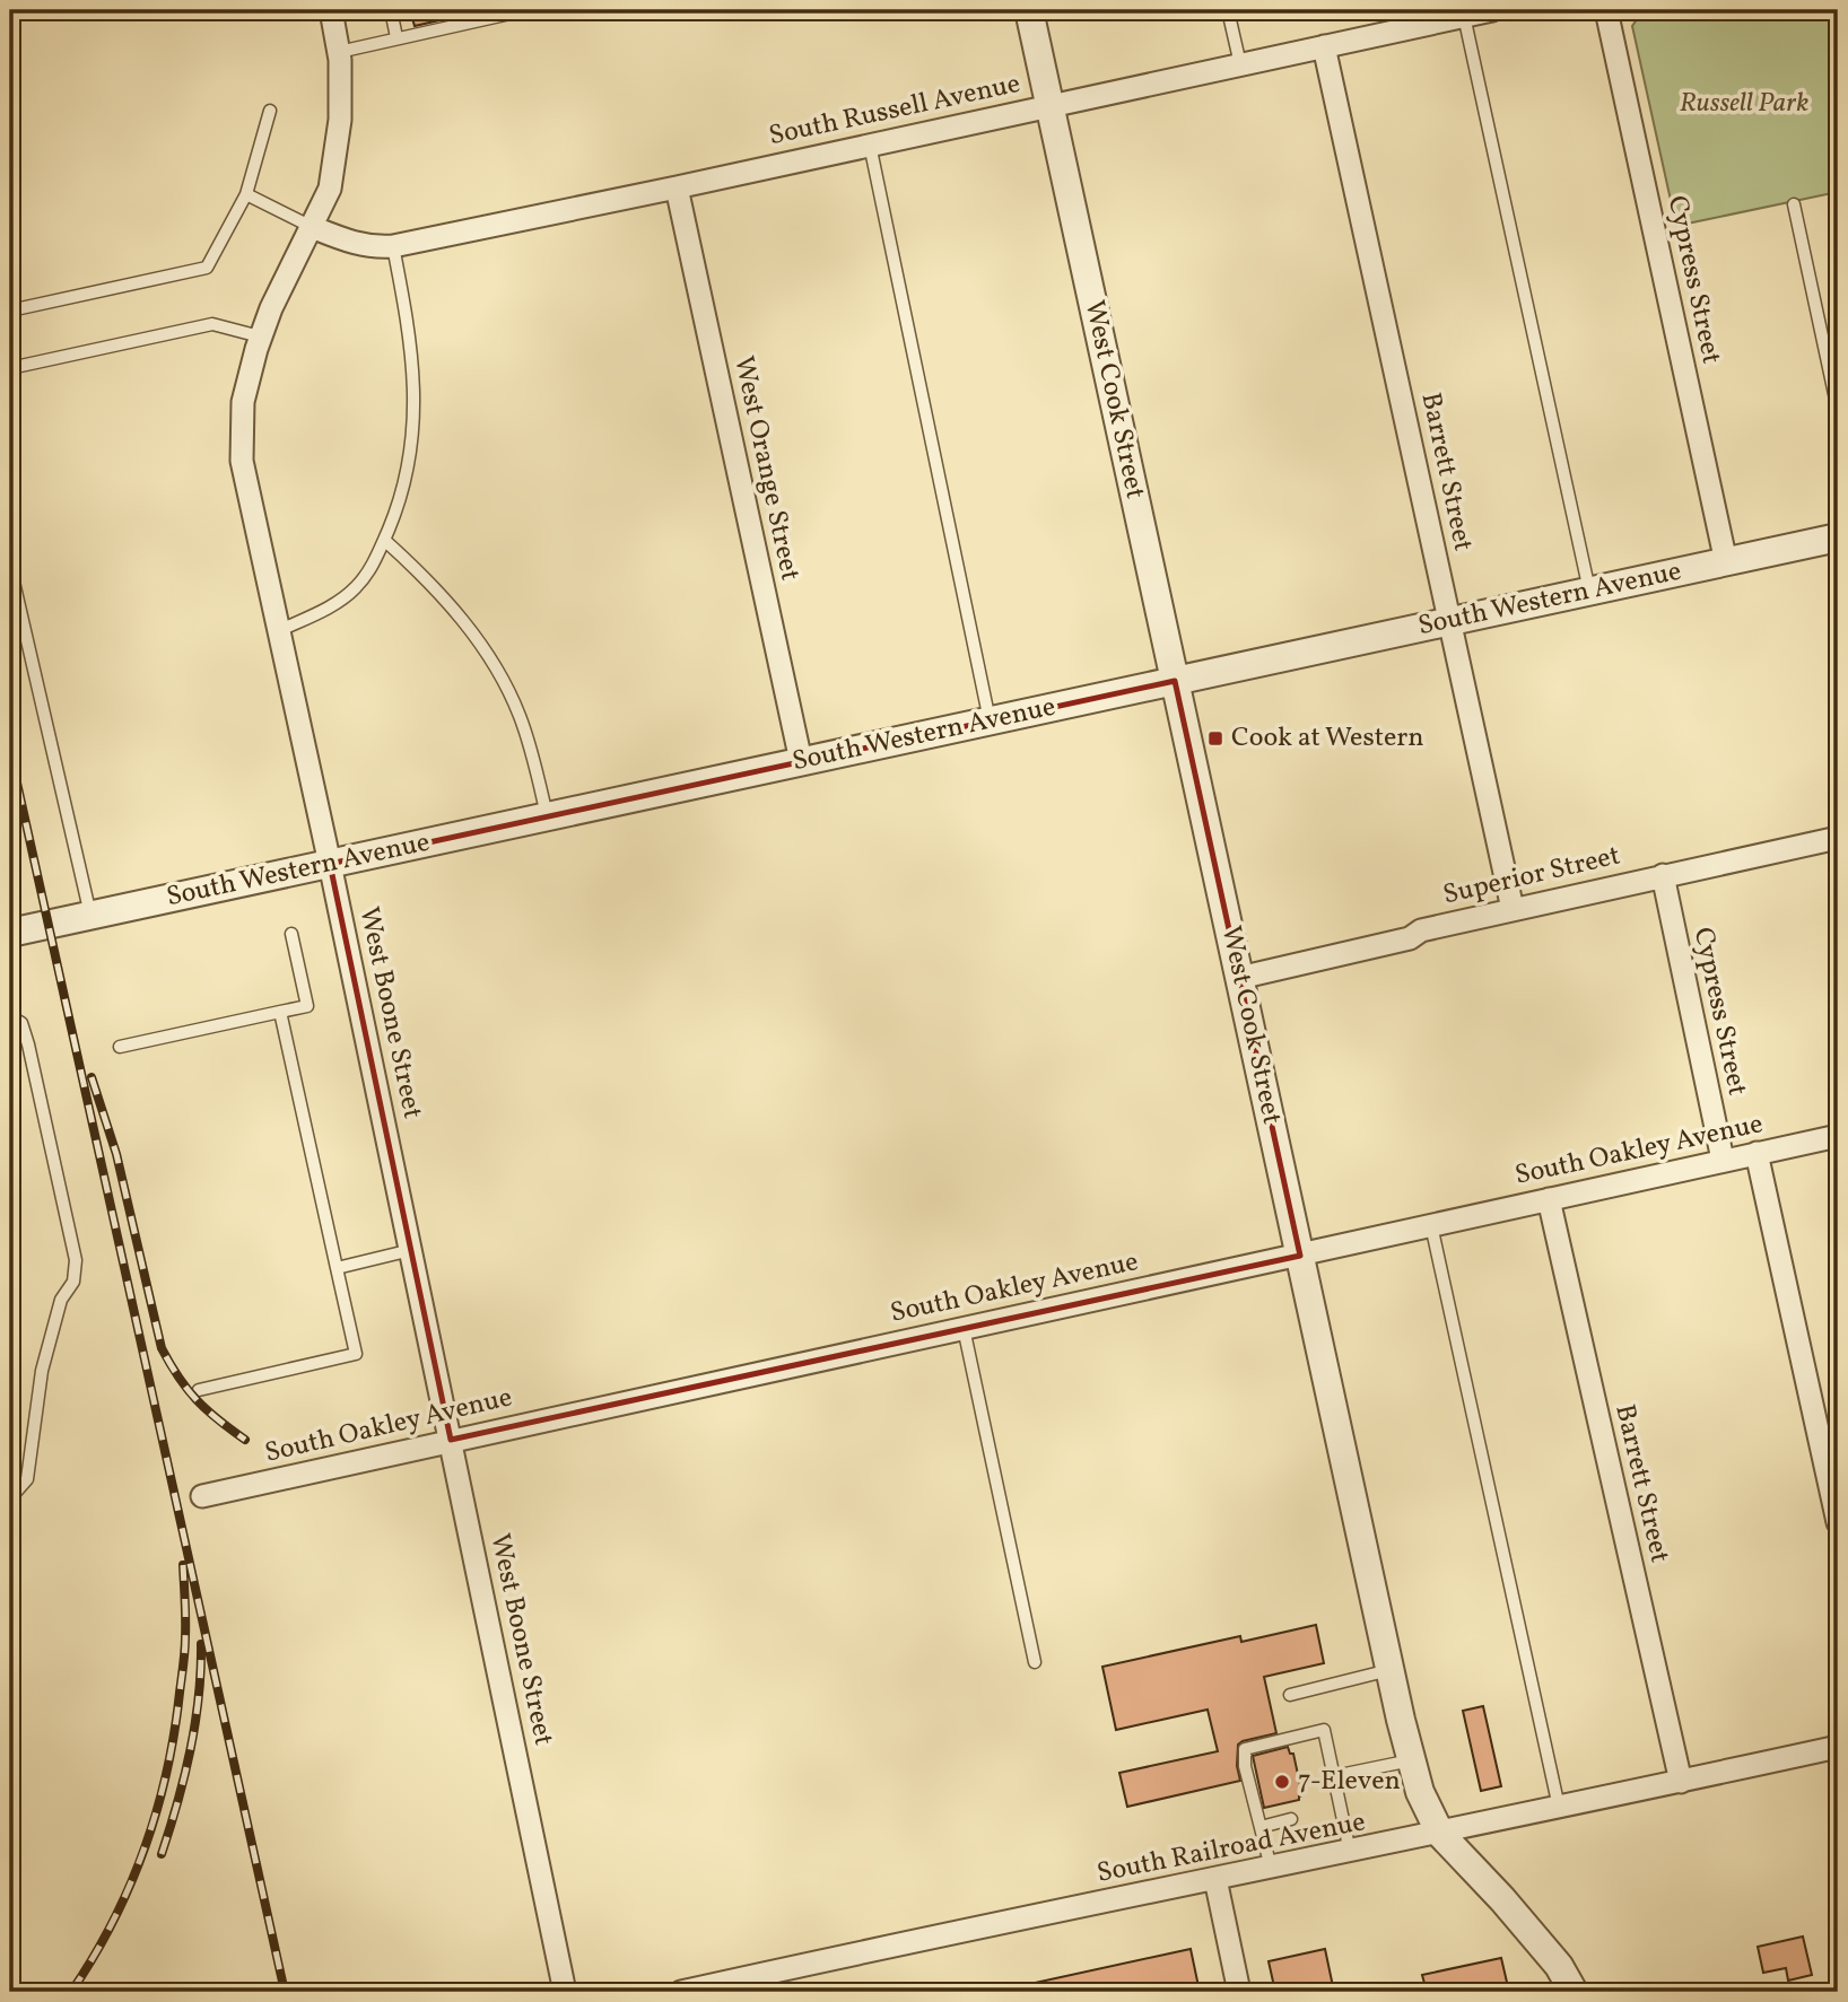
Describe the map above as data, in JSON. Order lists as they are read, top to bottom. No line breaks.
{"streets":{"street":["South Russell Avenue","Cypress Street","West Cook Street","West Orange Street","Barrett Street","South Western Avenue","Superior Street","West Boone Street","South Oakley Avenue","South Railroad Avenue"]},"crossings":[["South Russell Avenue","West Cook Street"],["South Russell Avenue","West Orange Street"],["South Russell Avenue","Barrett Street"],["South Russell Avenue","West Boone Street"],["Cypress Street","South Western Avenue"],["Cypress Street","Superior Street"],["Cypress Street","South Oakley Avenue"],["West Cook Street","South Western Avenue"],["West Cook Street","Superior Street"],["West Cook Street","South Oakley Avenue"],["West Cook Street","South Railroad Avenue"],["West Orange Street","South Western Avenue"],["Barrett Street","South Western Avenue"],["Barrett Street","Superior Street"],["Barrett Street","South Oakley Avenue"],["Barrett Street","South Railroad Avenue"],["South Western Avenue","West Boone Street"],["West Boone Street","South Oakley Avenue"]],"parks":["Russell Park"],"places":{"transit":["Cook at Western"],"other":["7-Eleven"]}}
